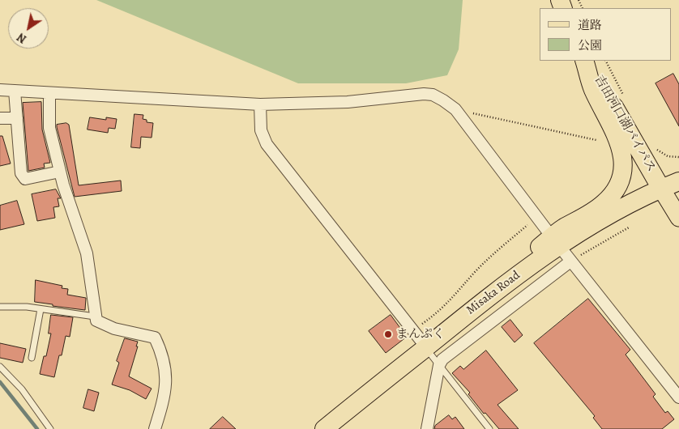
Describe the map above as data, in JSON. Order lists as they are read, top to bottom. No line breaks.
{"streets":{"highway":["吉田河口湖バイパス","Misaka Road"]},"crossings":[["吉田河口湖バイパス","Misaka Road"]],"places":["まんぷく"],"legend":["道路","公園"],"north":"bottom left"}
